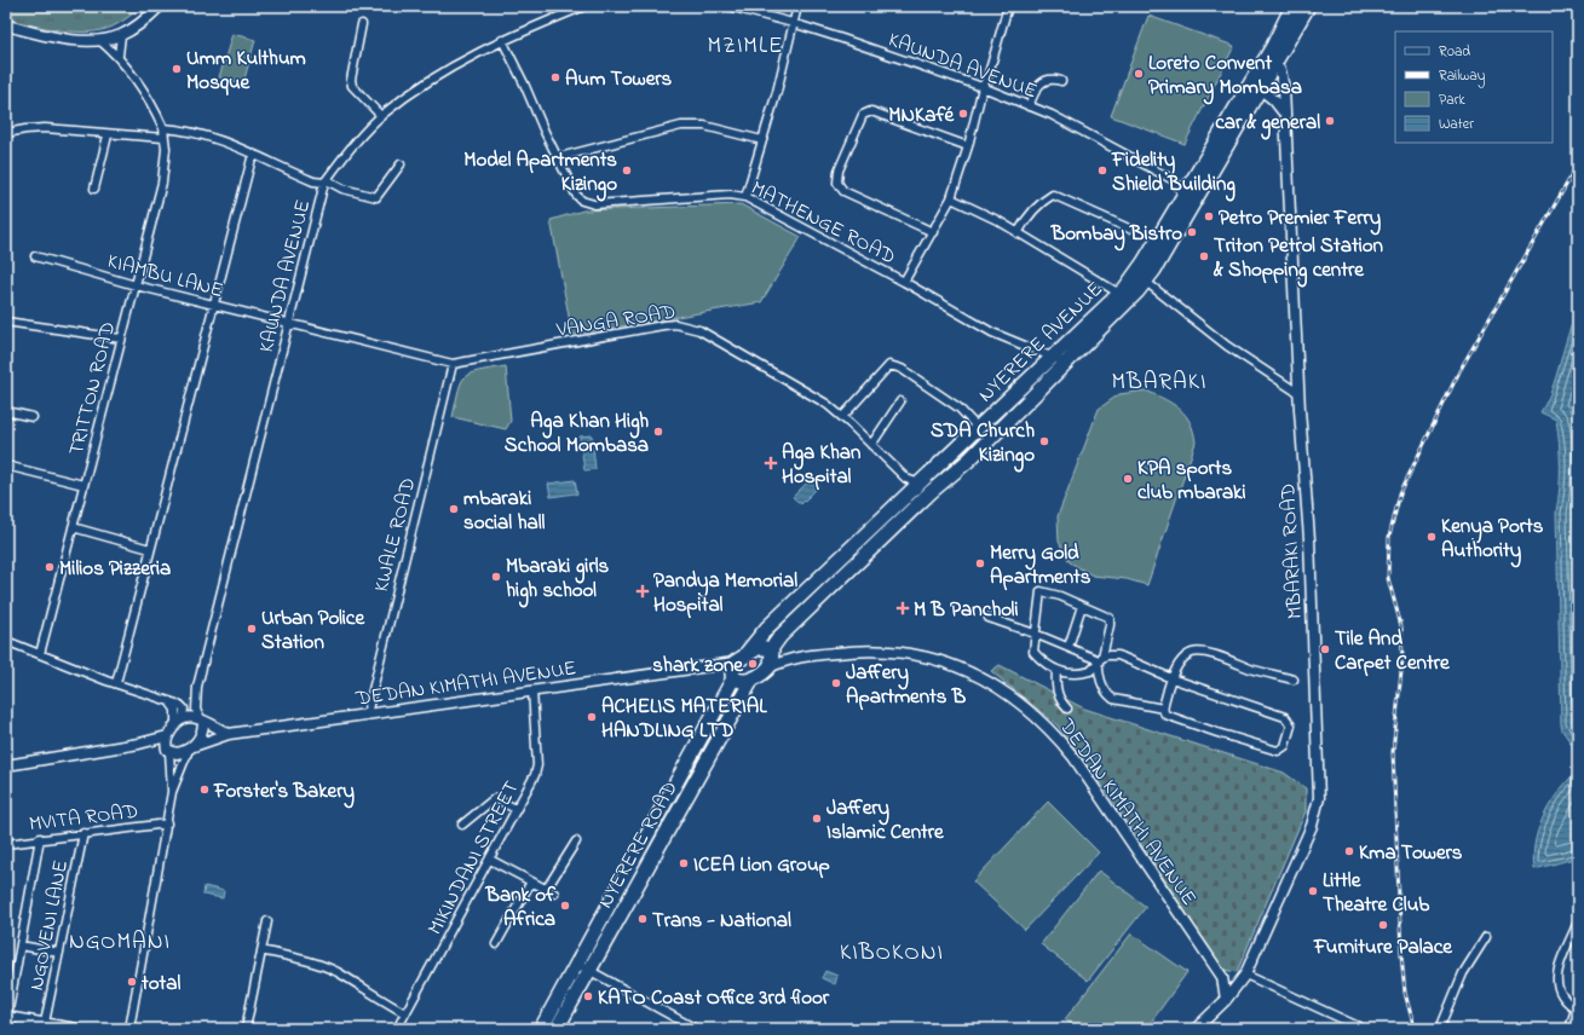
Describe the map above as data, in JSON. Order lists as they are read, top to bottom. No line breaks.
{"streets":{"highway":["NYERERE AVENUE","NYERERE ROAD"],"street":["KAUNDA AVENUE","MATHENGE ROAD","KIAMBU LANE","VANGA ROAD","TRITTON ROAD","KWALE ROAD","MBARAKI ROAD","DEDAN KIMATHI AVENUE","MVITA ROAD","MIKINDANI STREET","NGOVENI LANE"]},"crossings":[["KAUNDA AVENUE","MATHENGE ROAD"],["KAUNDA AVENUE","KIAMBU LANE"],["KAUNDA AVENUE","VANGA ROAD"],["KAUNDA AVENUE","NYERERE AVENUE"],["MATHENGE ROAD","NYERERE AVENUE"],["KIAMBU LANE","VANGA ROAD"],["KIAMBU LANE","TRITTON ROAD"],["VANGA ROAD","NYERERE AVENUE"],["VANGA ROAD","KWALE ROAD"],["NYERERE AVENUE","MBARAKI ROAD"],["NYERERE AVENUE","DEDAN KIMATHI AVENUE"],["NYERERE AVENUE","NYERERE ROAD"],["KWALE ROAD","DEDAN KIMATHI AVENUE"],["MBARAKI ROAD","DEDAN KIMATHI AVENUE"],["DEDAN KIMATHI AVENUE","NYERERE ROAD"],["DEDAN KIMATHI AVENUE","MIKINDANI STREET"],["MVITA ROAD","NGOVENI LANE"]],"districts":["MZIMLE","MBARAKI","NGOMANI","KIBOKONI"],"places":{"other":["Umm Kulthum Mosque","Loreto Convent Primary Mombasa","Aum Towers","MNKafé","car & general","Model Apartments Kizingo","Fidelity Shield Building","Petro Premier Ferry","Bombay Bistro","Triton Petrol Station & Shopping centre","Aga Khan High School Mombasa","SDA Church Kizingo","KPA sports club mbaraki","mbaraki social hall","Kenya Ports Authority","Merry Gold Apartments","Milios Pizzeria","Mbaraki girls high school","Urban Police Station","Tile And Carpet Centre","shark zone","Jaffery Apartments B","ACHELIS MATERIAL HANDLING LTD","Forster's Bakery","Jaffery Islamic Centre","Kma Towers","ICEA Lion Group","Little Theatre Club","Bank of Africa","Trans - National","Furniture Palace","total","KATO Coast Office 3rd floor"],"health":["Aga Khan Hospital","Pandya Memorial Hospital","M B Pancholi"]},"legend":["Road","Railway","Park","Water"]}
